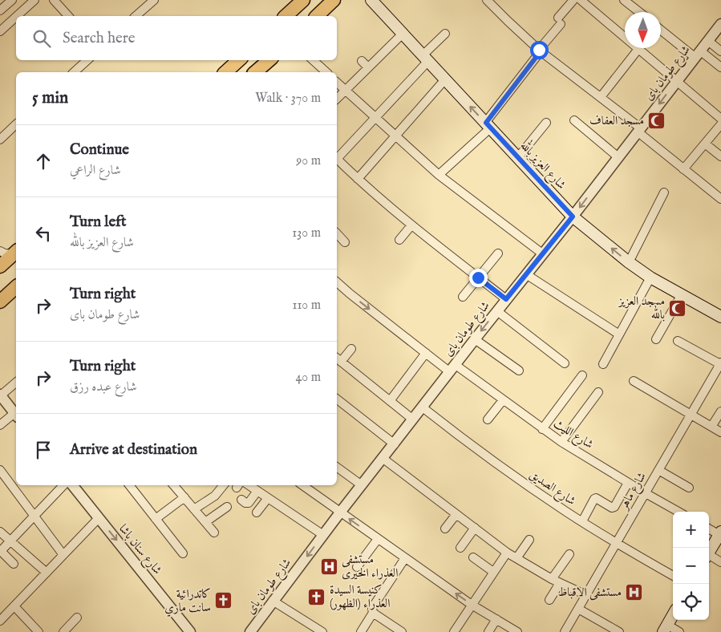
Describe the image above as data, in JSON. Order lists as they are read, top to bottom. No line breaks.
{"streets":{"main road":["شارع العزيز بالله"],"street":["شارع طومان باى","شارع الليث","شارع الصديق","شارع ماهر","شارع سنان باشا"]},"crossings":[["شارع طومان باى","شارع العزيز بالله"],["شارع طومان باى","شارع الليث"],["شارع طومان باى","شارع الصديق"],["شارع الليث","شارع ماهر"],["شارع الصديق","شارع ماهر"]],"places":{"mosque":["مسجد العفاف","مسجد العزيز بالله"],"hospital":["مستشفى العذراء الخيرى","مستشفى الاقباط"],"church":["كنيسة السيدة العذراء (الظهور)","كاتدرائية سانت ماري"]},"north":"bottom","page":{"search":"Search here","heading":["5 min","Walk · 370 m"],"list":[["Continue","شارع الراعي","90 m"],["Turn left","شارع العزيز بالله","130 m"],["Turn right","شارع طومان باى","110 m"],["Turn right","شارع عبده رزق","40 m"],"Arrive at destination"],"map_buttons":["+","−"]}}
